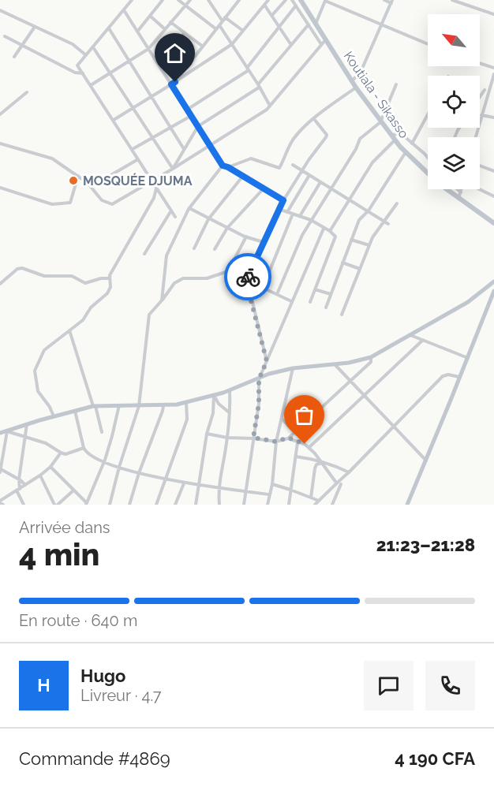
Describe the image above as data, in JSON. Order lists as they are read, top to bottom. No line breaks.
{"streets":{"main road":["Koutiala - Sikasso"]},"places":["MOSQUÉE DJUMA"],"north":"top left","page":{"heading":["4 min","Arrivée dans","21:23–21:28"],"panel":["Hugo","Livreur · 4.7","Commande #4869","4 190 CFA"],"bar":"En route · 640 m","round":"H"}}
